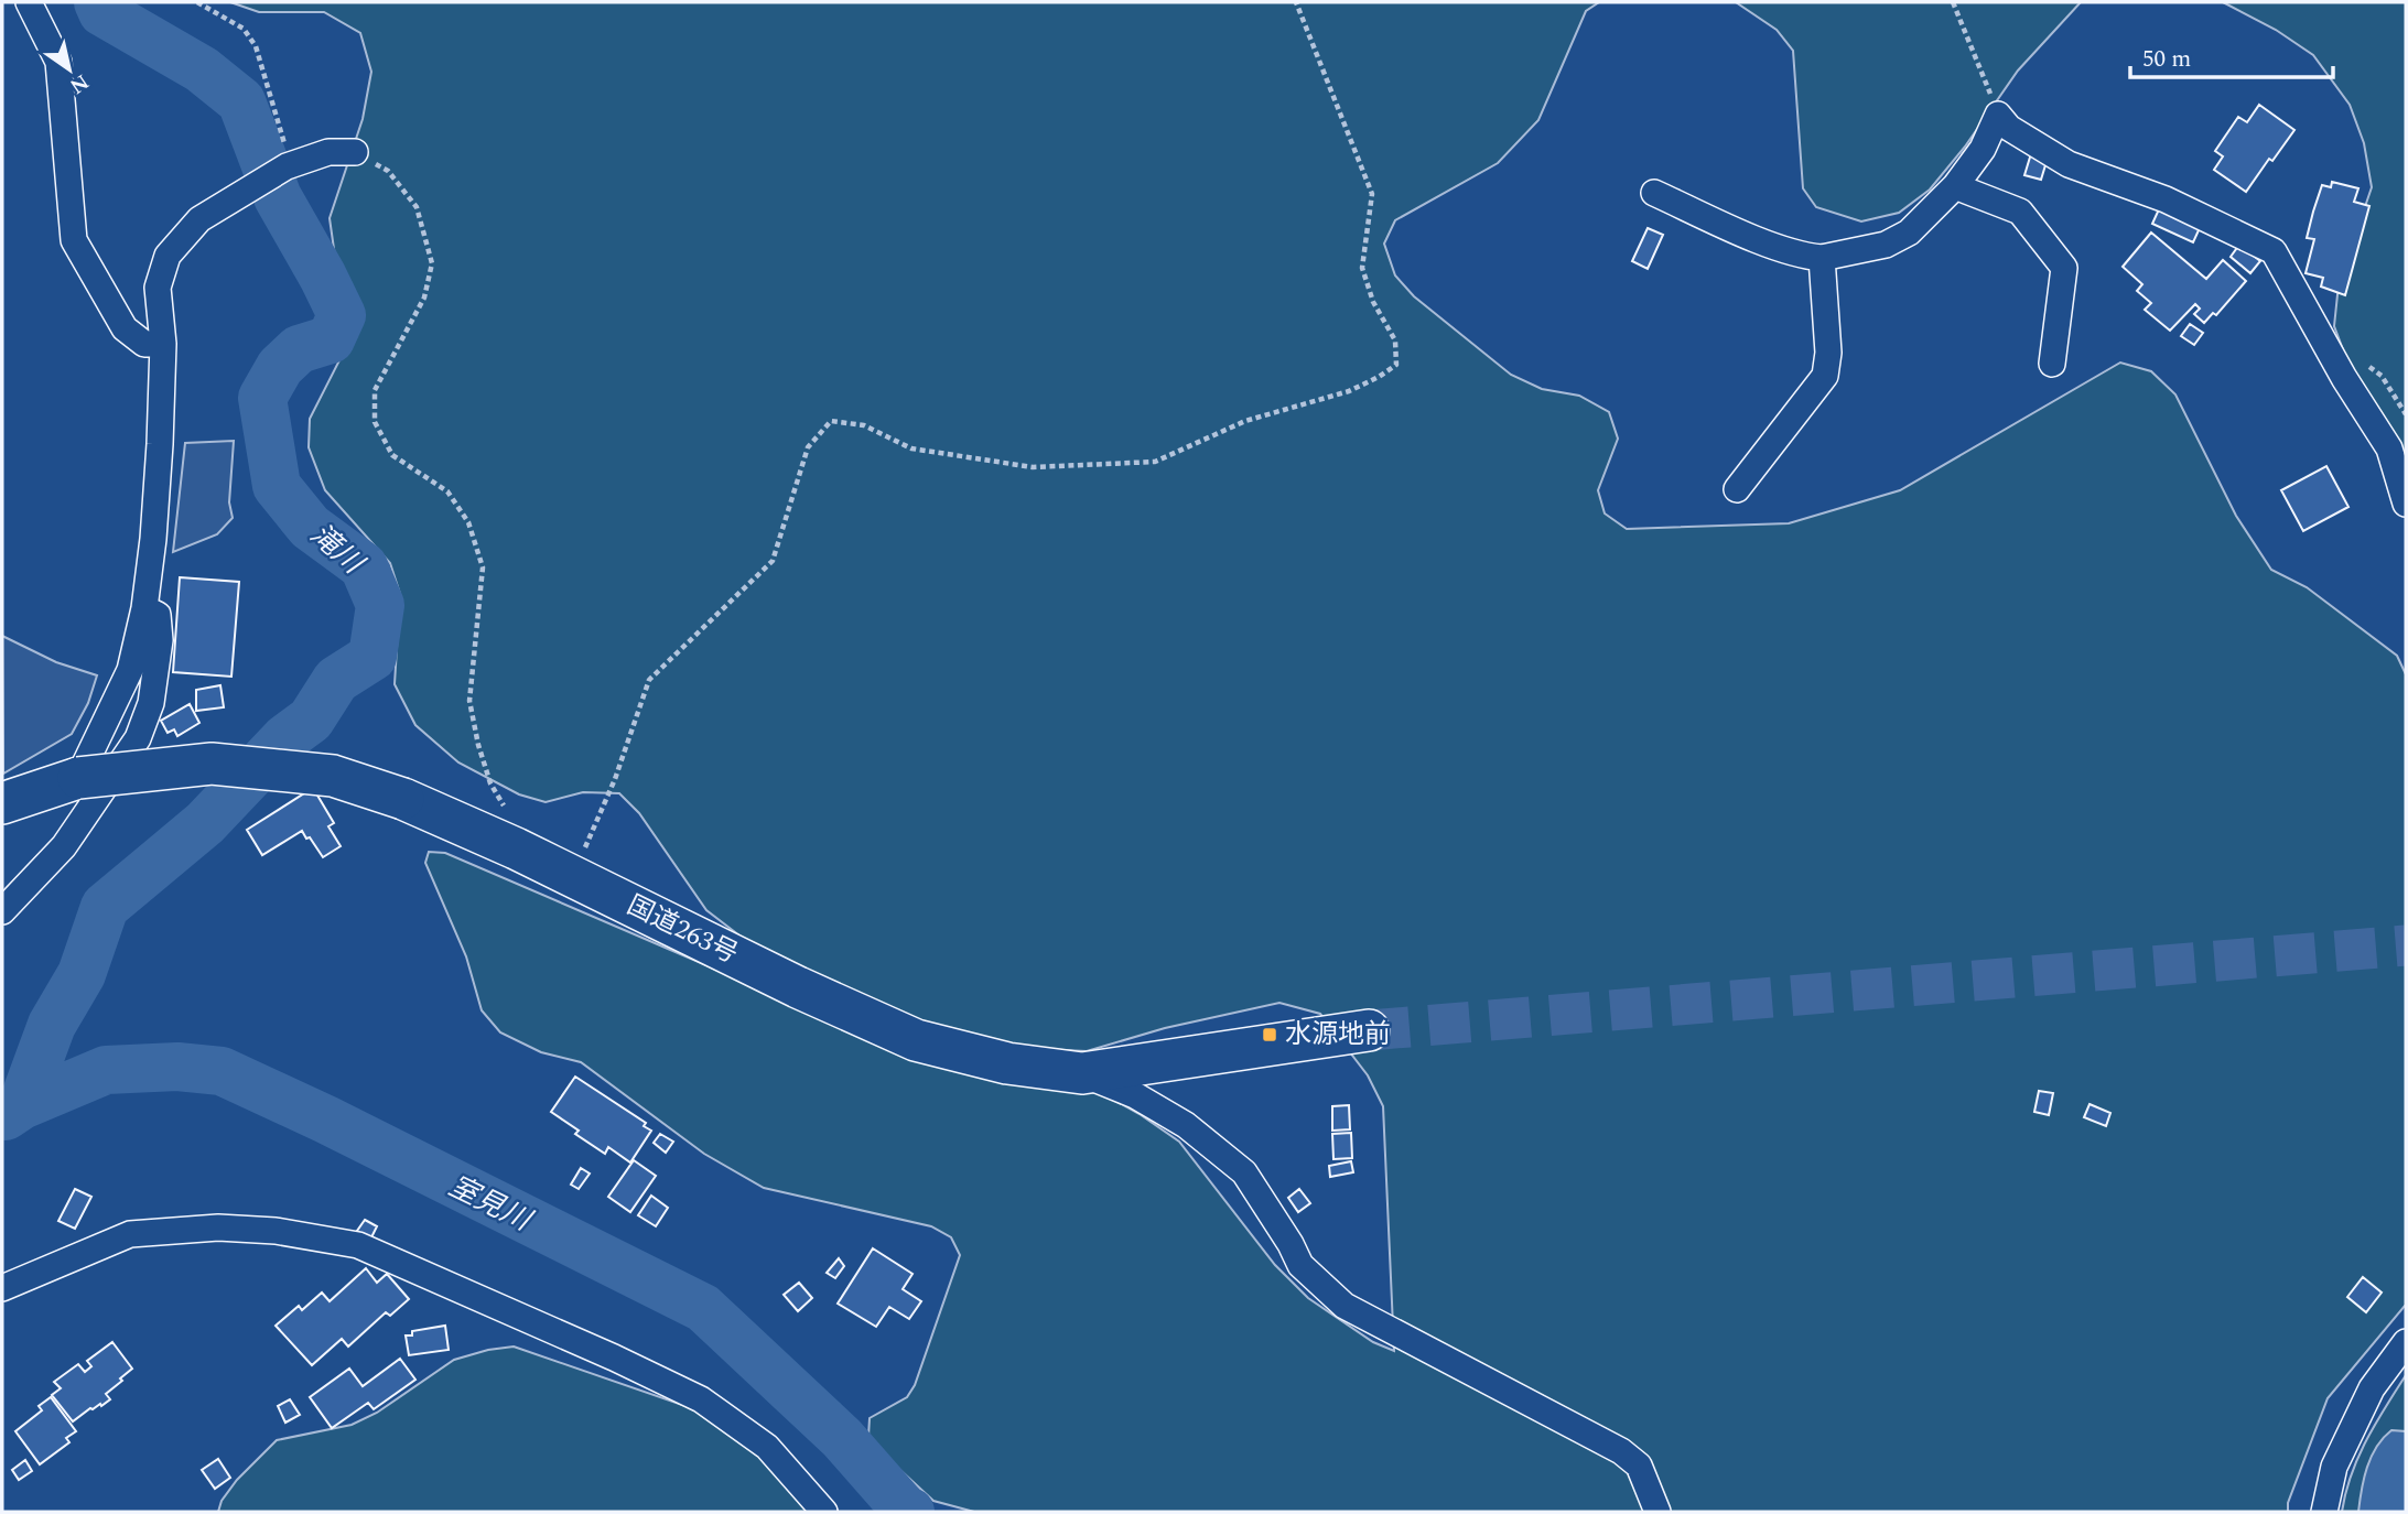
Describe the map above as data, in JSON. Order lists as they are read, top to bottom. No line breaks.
{"streets":{"highway":["国道263号"]},"water":["滝川","室見川"],"places":{"transit":["水源地前"]},"scale_bar":"50 m","north":"bottom right"}
